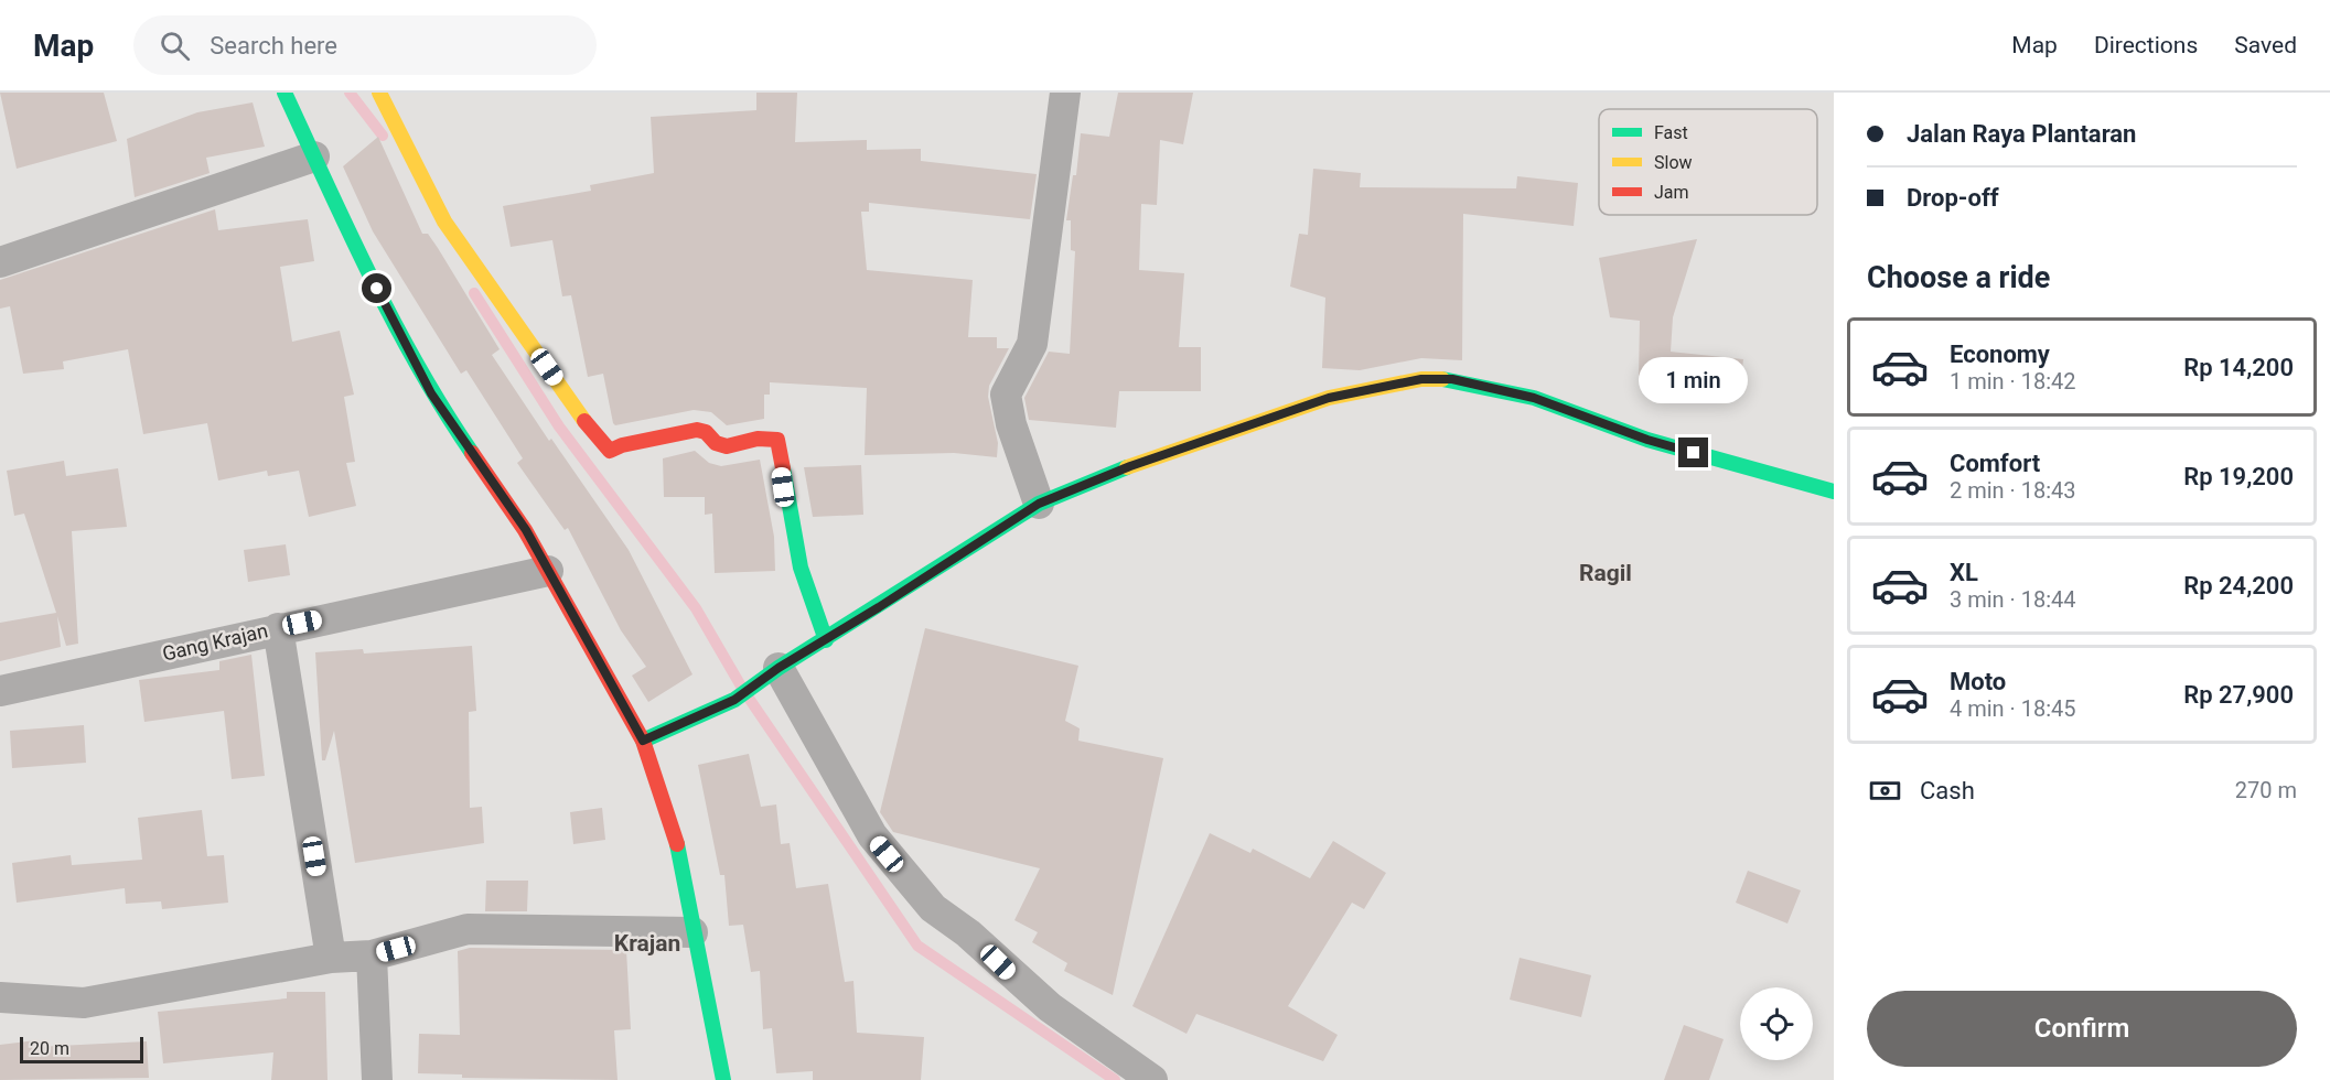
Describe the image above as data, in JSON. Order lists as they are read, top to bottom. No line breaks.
{"streets":{"street":["Gang Krajan"]},"districts":["Ragil","Krajan"],"legend":["Fast","Slow","Jam"],"scale_bar":"20 m","page":{"header":"Map","search":"Search here","nav":["Map","Directions","Saved"],"banner":["Jalan Raya Plantaran","Drop-off"],"heading":"Choose a ride","list":[{"name":"Economy","note":"1 min · 18:42","value":"Rp 14,200"},{"name":"Comfort","note":"2 min · 18:43","value":"Rp 19,200"},{"name":"XL","note":"3 min · 18:44","value":"Rp 24,200"},{"name":"Moto","note":"4 min · 18:45","value":"Rp 27,900"}],"bubble":"1 min","pay":["Cash","270 m"],"buttons":"Confirm","scale":"20 m"}}
